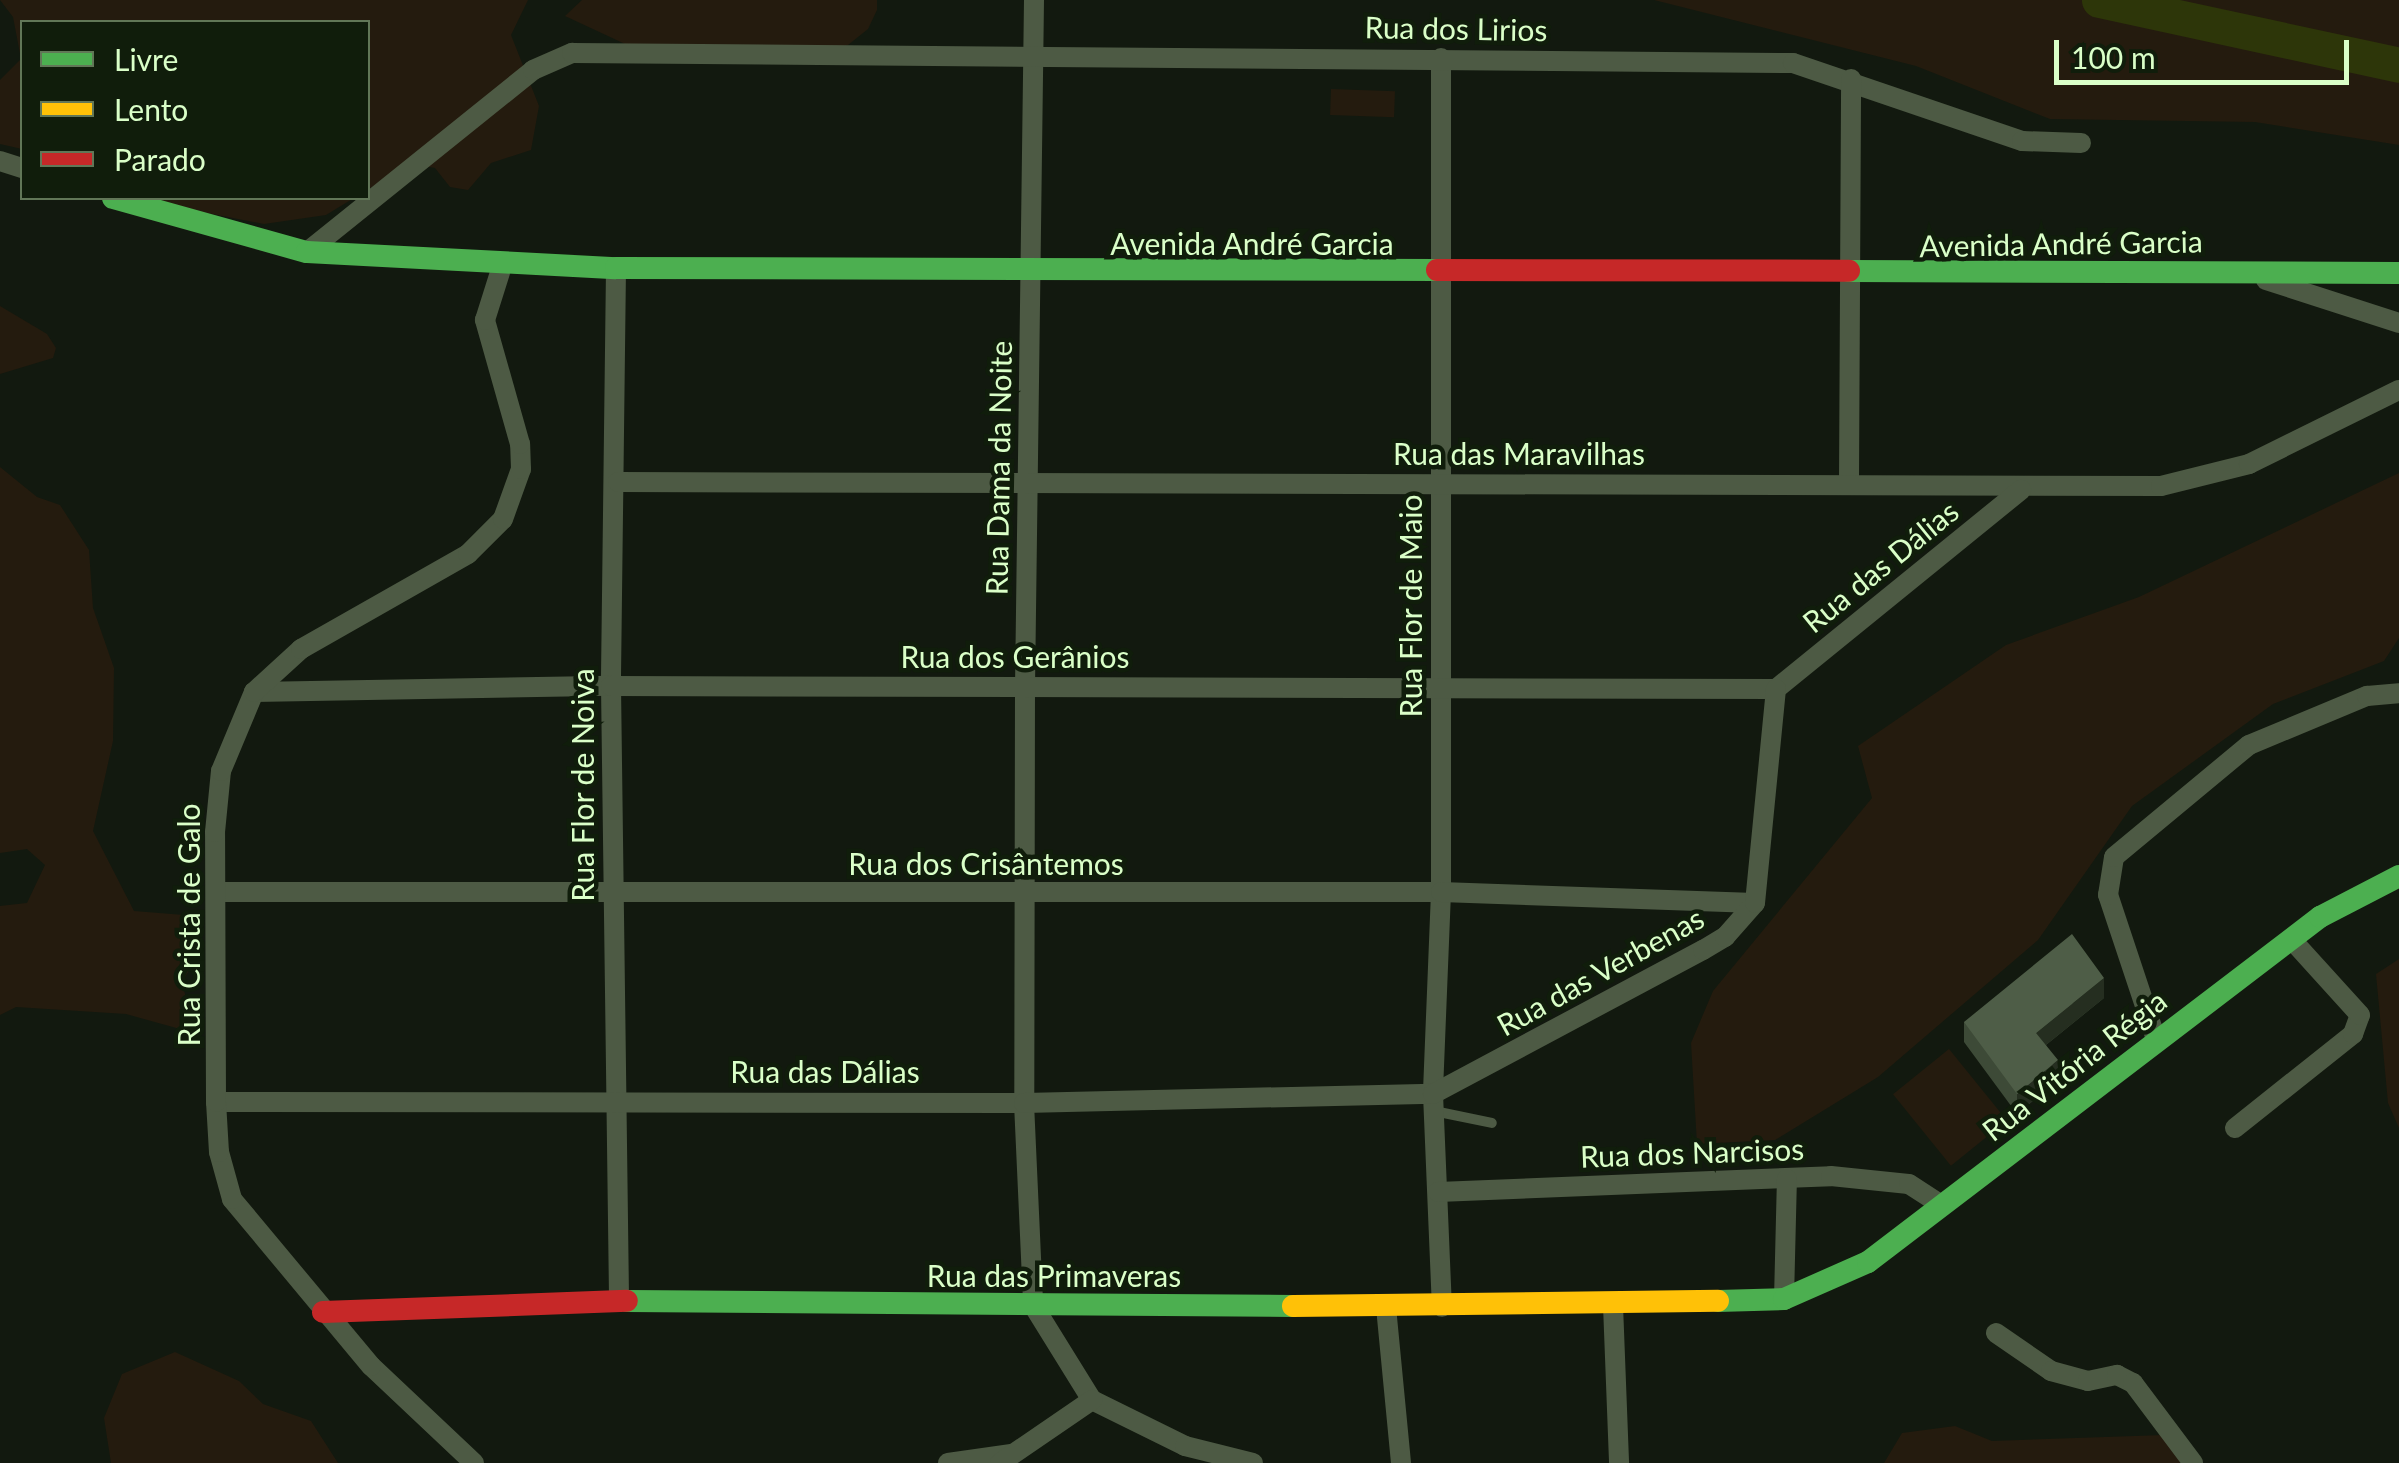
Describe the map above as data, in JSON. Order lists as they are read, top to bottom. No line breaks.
{"streets":{"street":["Rua dos Lirios","Avenida André Garcia","Rua das Maravilhas","Rua Dama da Noite","Rua das Dálias","Rua Flor de Maio","Rua dos Gerânios","Rua Flor de Noiva","Rua dos Crisântemos","Rua Crista de Galo","Rua das Verbenas","Rua Vitória Régia","Rua dos Narcisos","Rua das Primaveras"]},"crossings":[["Rua dos Lirios","Avenida André Garcia"],["Rua dos Lirios","Rua Dama da Noite"],["Rua dos Lirios","Rua Flor de Maio"],["Avenida André Garcia","Rua Dama da Noite"],["Avenida André Garcia","Rua Flor de Maio"],["Avenida André Garcia","Rua Flor de Noiva"],["Avenida André Garcia","Rua Crista de Galo"],["Rua das Maravilhas","Rua Dama da Noite"],["Rua das Maravilhas","Rua das Dálias"],["Rua das Maravilhas","Rua Flor de Maio"],["Rua das Maravilhas","Rua Flor de Noiva"],["Rua Dama da Noite","Rua das Dálias"],["Rua Dama da Noite","Rua dos Gerânios"],["Rua Dama da Noite","Rua dos Crisântemos"],["Rua Dama da Noite","Rua das Primaveras"],["Rua das Dálias","Rua Flor de Maio"],["Rua das Dálias","Rua dos Gerânios"],["Rua das Dálias","Rua Flor de Noiva"],["Rua das Dálias","Rua Crista de Galo"],["Rua das Dálias","Rua das Verbenas"],["Rua Flor de Maio","Rua dos Gerânios"],["Rua Flor de Maio","Rua dos Crisântemos"],["Rua Flor de Maio","Rua das Verbenas"],["Rua dos Gerânios","Rua Flor de Noiva"],["Rua dos Gerânios","Rua Crista de Galo"],["Rua Flor de Noiva","Rua dos Crisântemos"],["Rua Flor de Noiva","Rua das Primaveras"],["Rua dos Crisântemos","Rua Crista de Galo"],["Rua dos Crisântemos","Rua das Verbenas"],["Rua Crista de Galo","Rua das Primaveras"],["Rua Vitória Régia","Rua dos Narcisos"],["Rua Vitória Régia","Rua das Primaveras"]],"legend":["Livre","Lento","Parado"],"scale_bar":"100 m"}
